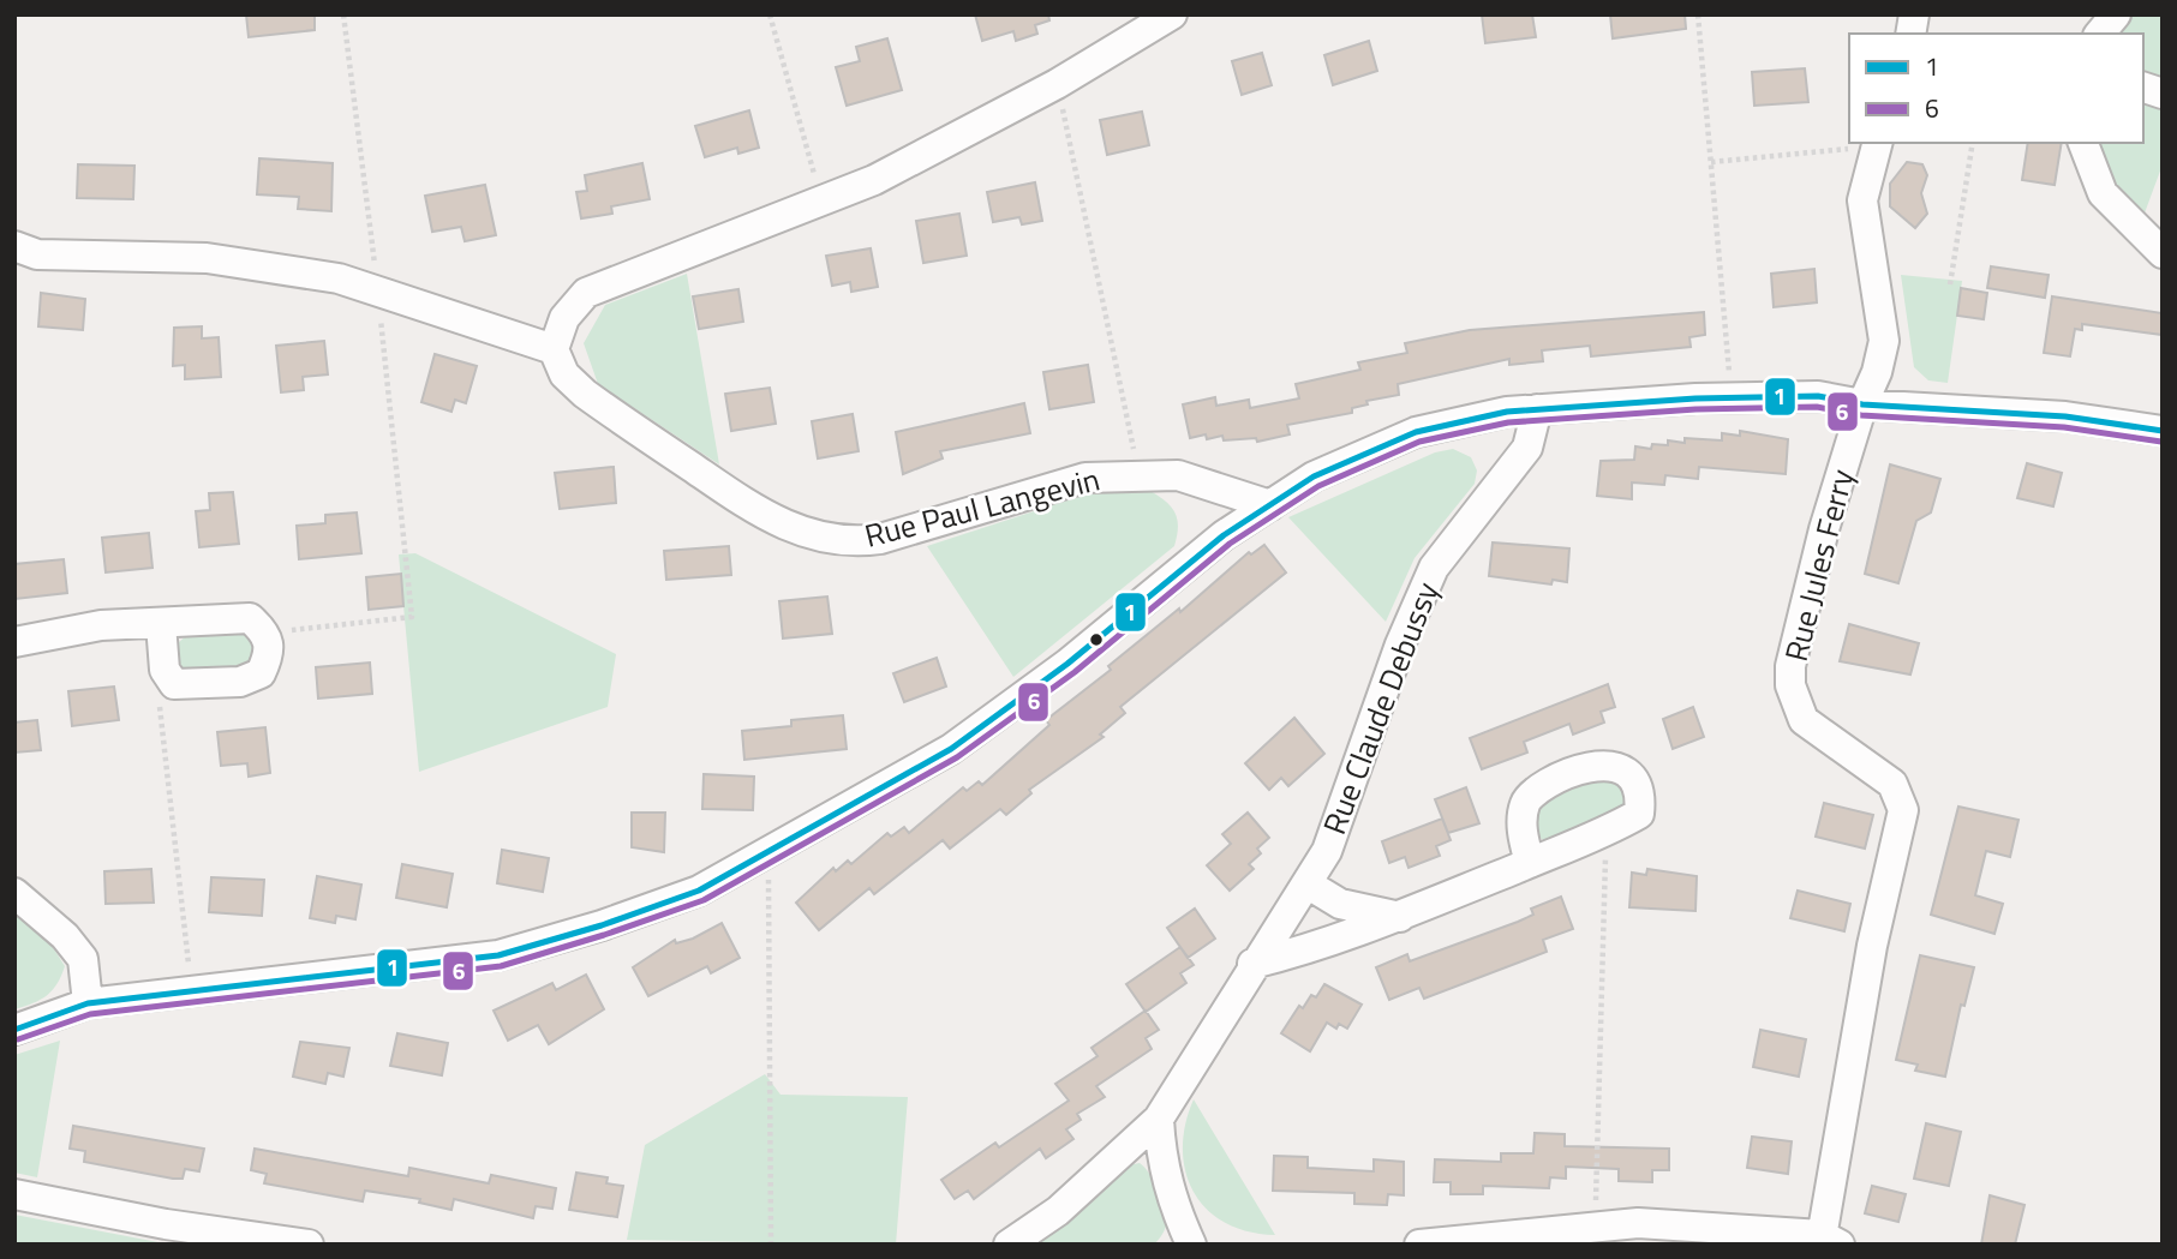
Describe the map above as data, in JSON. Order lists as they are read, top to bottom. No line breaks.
{"streets":{"street":["Rue Paul Langevin","Rue Jules Ferry","Rue Claude Debussy"]},"lines":["transit line 1","transit line 6"],"legend":["1","6"]}
